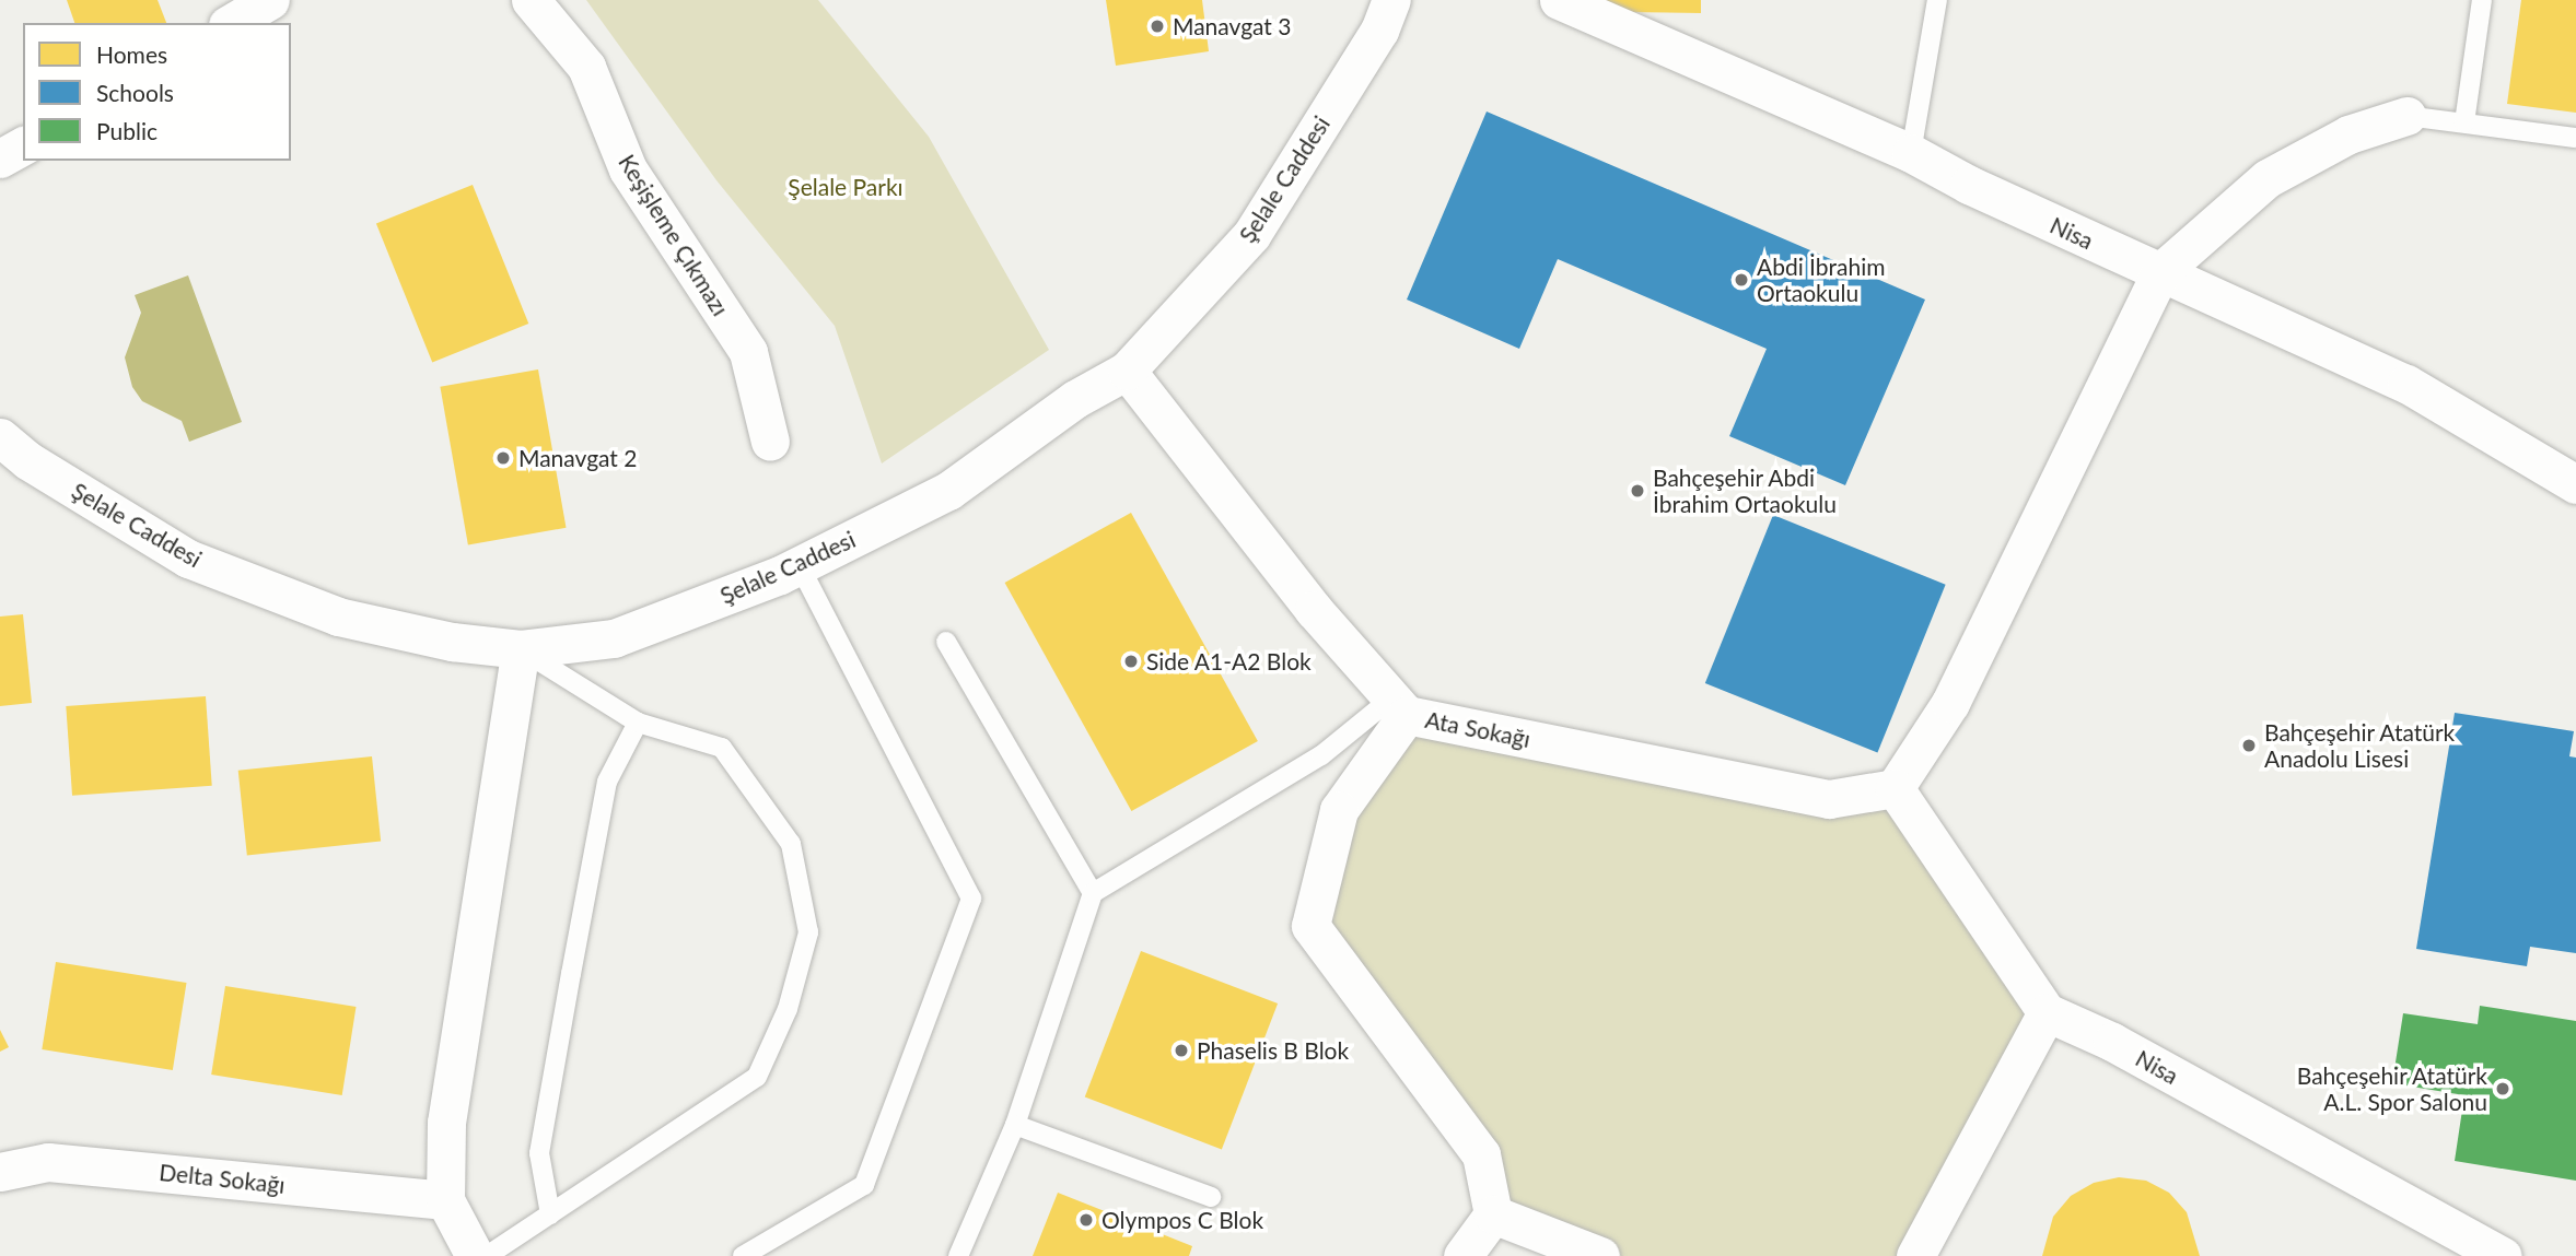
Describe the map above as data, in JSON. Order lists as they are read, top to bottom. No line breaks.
{"streets":{"street":["Şelale Caddesi","Nisa","Keşişleme Çıkmazı","Ata Sokağı","Delta Sokağı"]},"parks":["Şelale Parkı"],"places":["Manavgat 3","Abdi İbrahim Ortaokulu","Manavgat 2","Bahçeşehir Abdi İbrahim Ortaokulu","Side A1-A2 Blok","Bahçeşehir Atatürk Anadolu Lisesi","Phaselis B Blok","Bahçeşehir Atatürk A.L. Spor Salonu","Olympos C Blok"],"legend":["Homes","Schools","Public"]}
